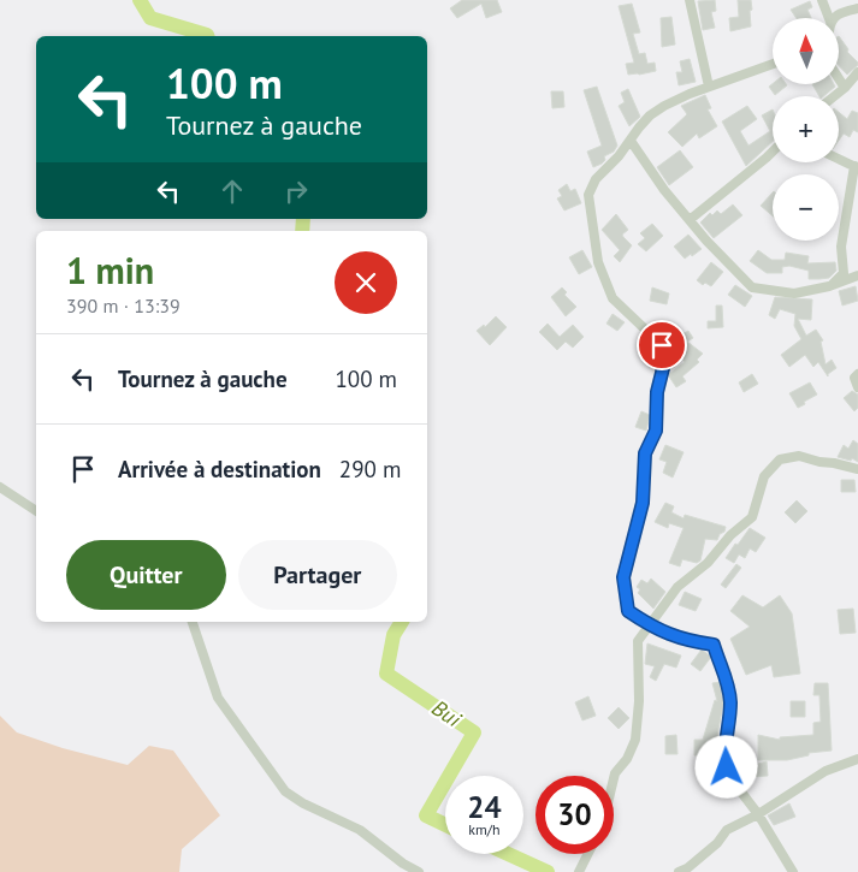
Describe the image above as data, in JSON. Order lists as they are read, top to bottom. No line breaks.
{"water":["Bui"],"north":"top","page":{"map_buttons":["+","−"],"turn":["100 m","Tournez à gauche"],"heading":["1 min","390 m · 13:39"],"list":[{"name":"Tournez à gauche","value":"100 m"},{"name":"Arrivée à destination","value":"290 m"}],"buttons":["Quitter","Partager"],"speed":"24 km/h","limit":"30"}}
